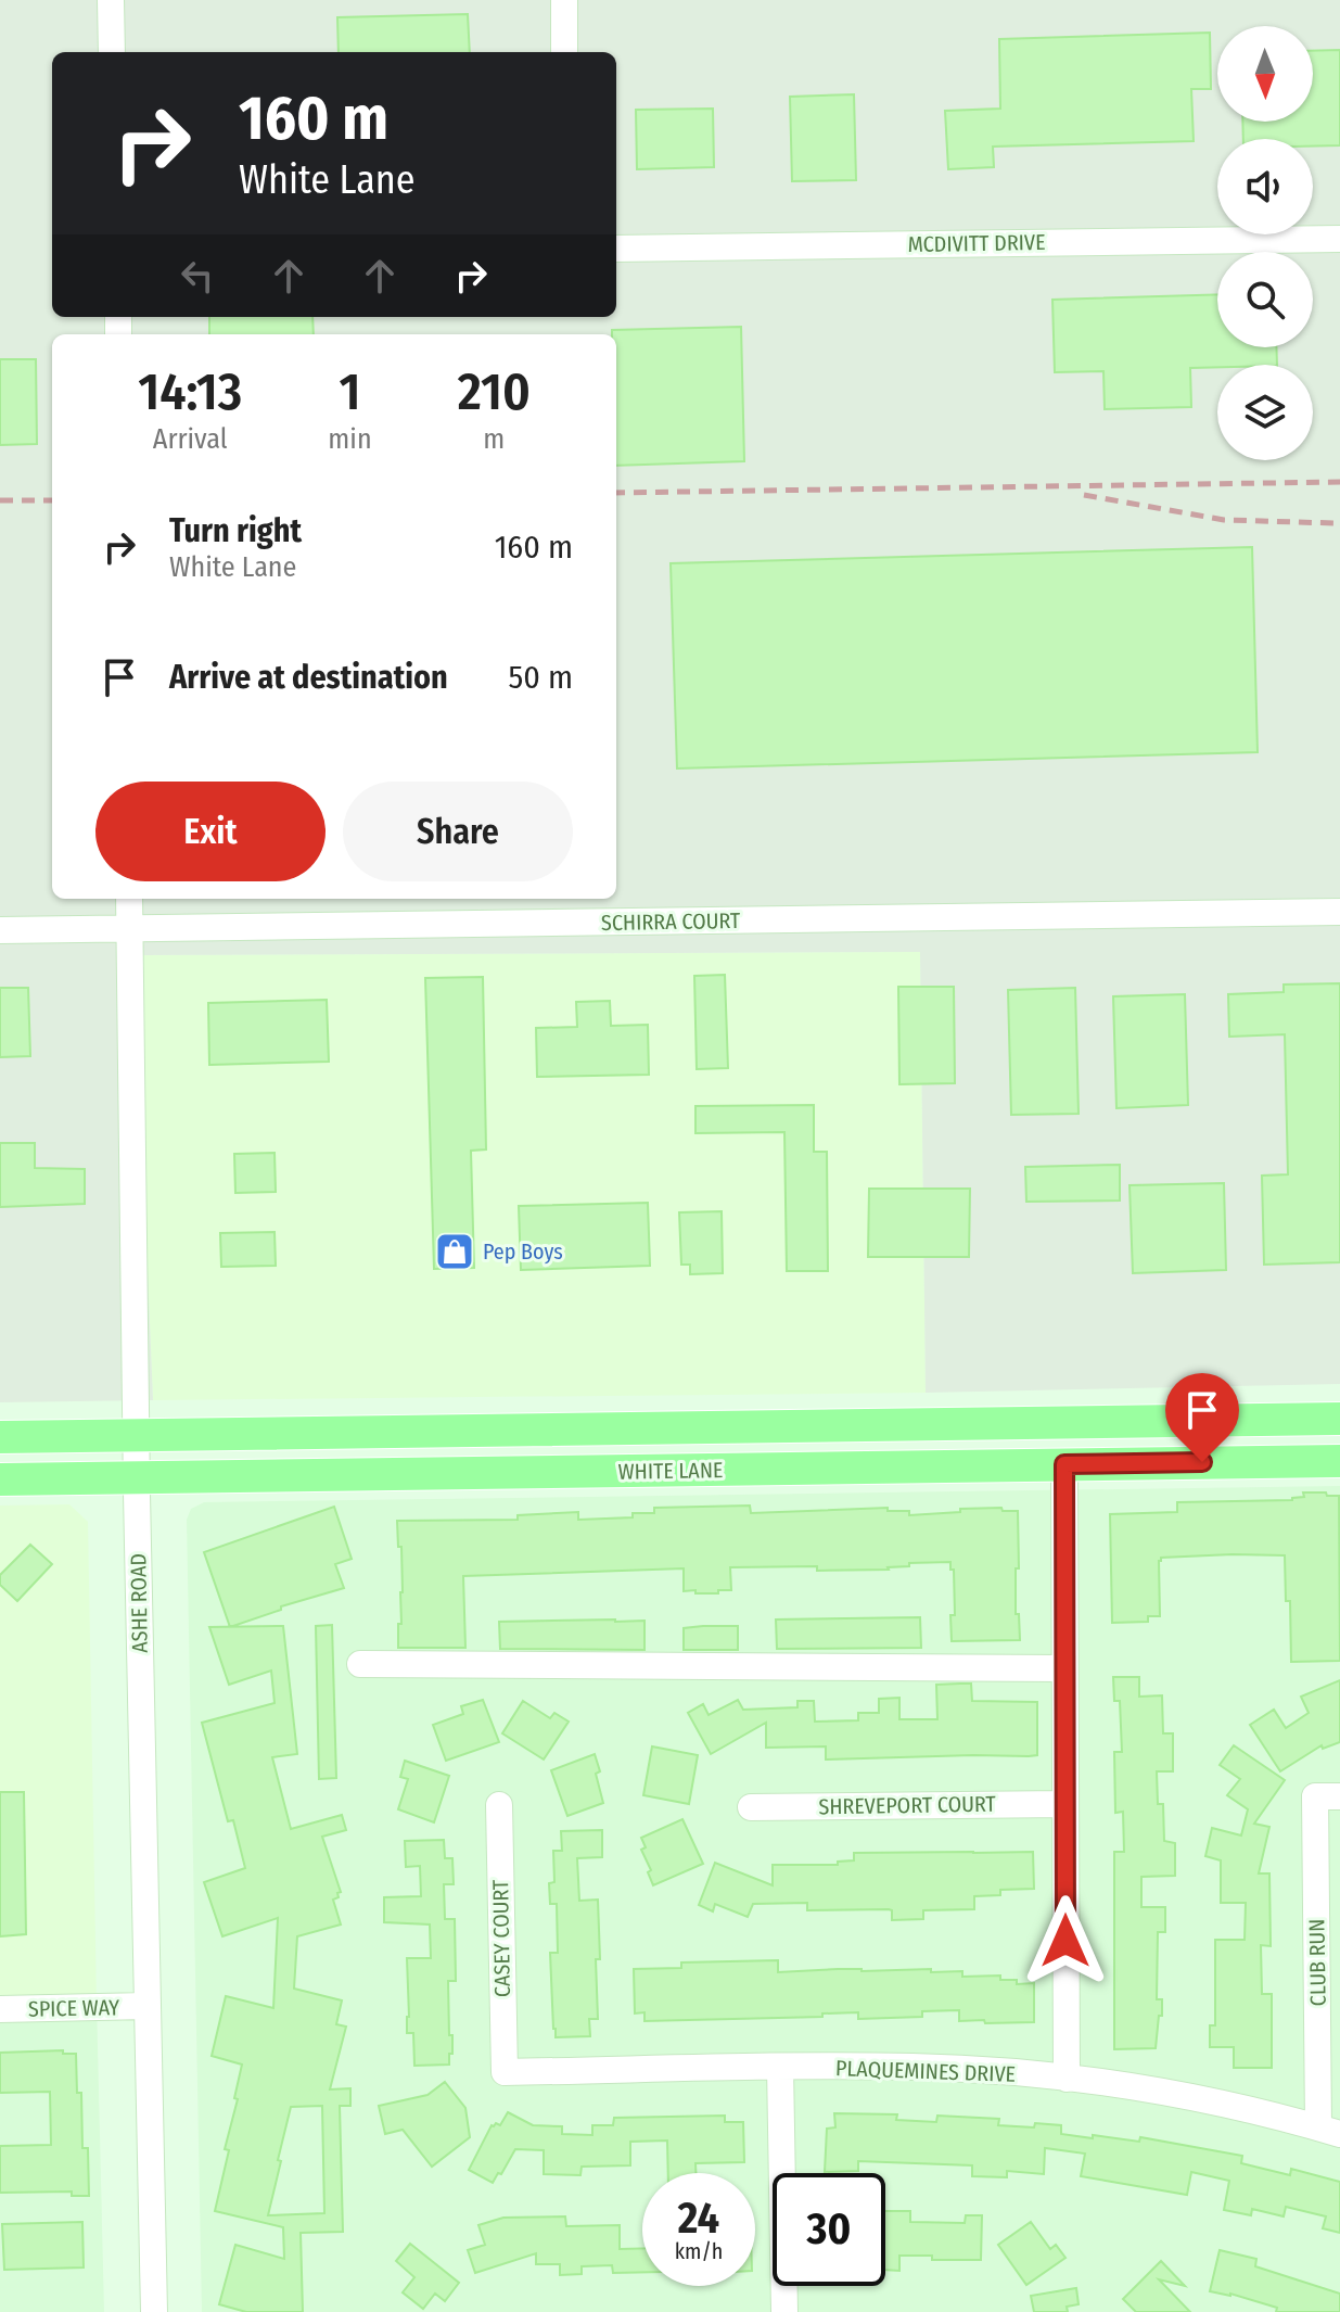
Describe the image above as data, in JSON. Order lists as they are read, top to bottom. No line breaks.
{"streets":{"main road":["WHITE LANE"],"street":["MCDIVITT DRIVE","SCHIRRA COURT","ASHE ROAD","SHREVEPORT COURT","CASEY COURT","CLUB RUN","SPICE WAY","PLAQUEMINES DRIVE"]},"crossings":[["SCHIRRA COURT","ASHE ROAD"],["WHITE LANE","ASHE ROAD"],["ASHE ROAD","SPICE WAY"],["CASEY COURT","PLAQUEMINES DRIVE"],["CLUB RUN","PLAQUEMINES DRIVE"]],"places":{"shop":["Pep Boys"]},"north":"bottom","page":{"turn":["160 m","White Lane"],"eta":["14:13","Arrival","1","min","210","m"],"list":[{"name":"Turn right","note":"White Lane","value":"160 m"},{"name":"Arrive at destination","value":"50 m"}],"buttons":["Exit","Share"],"speed":"24 km/h","limit":"30"}}
